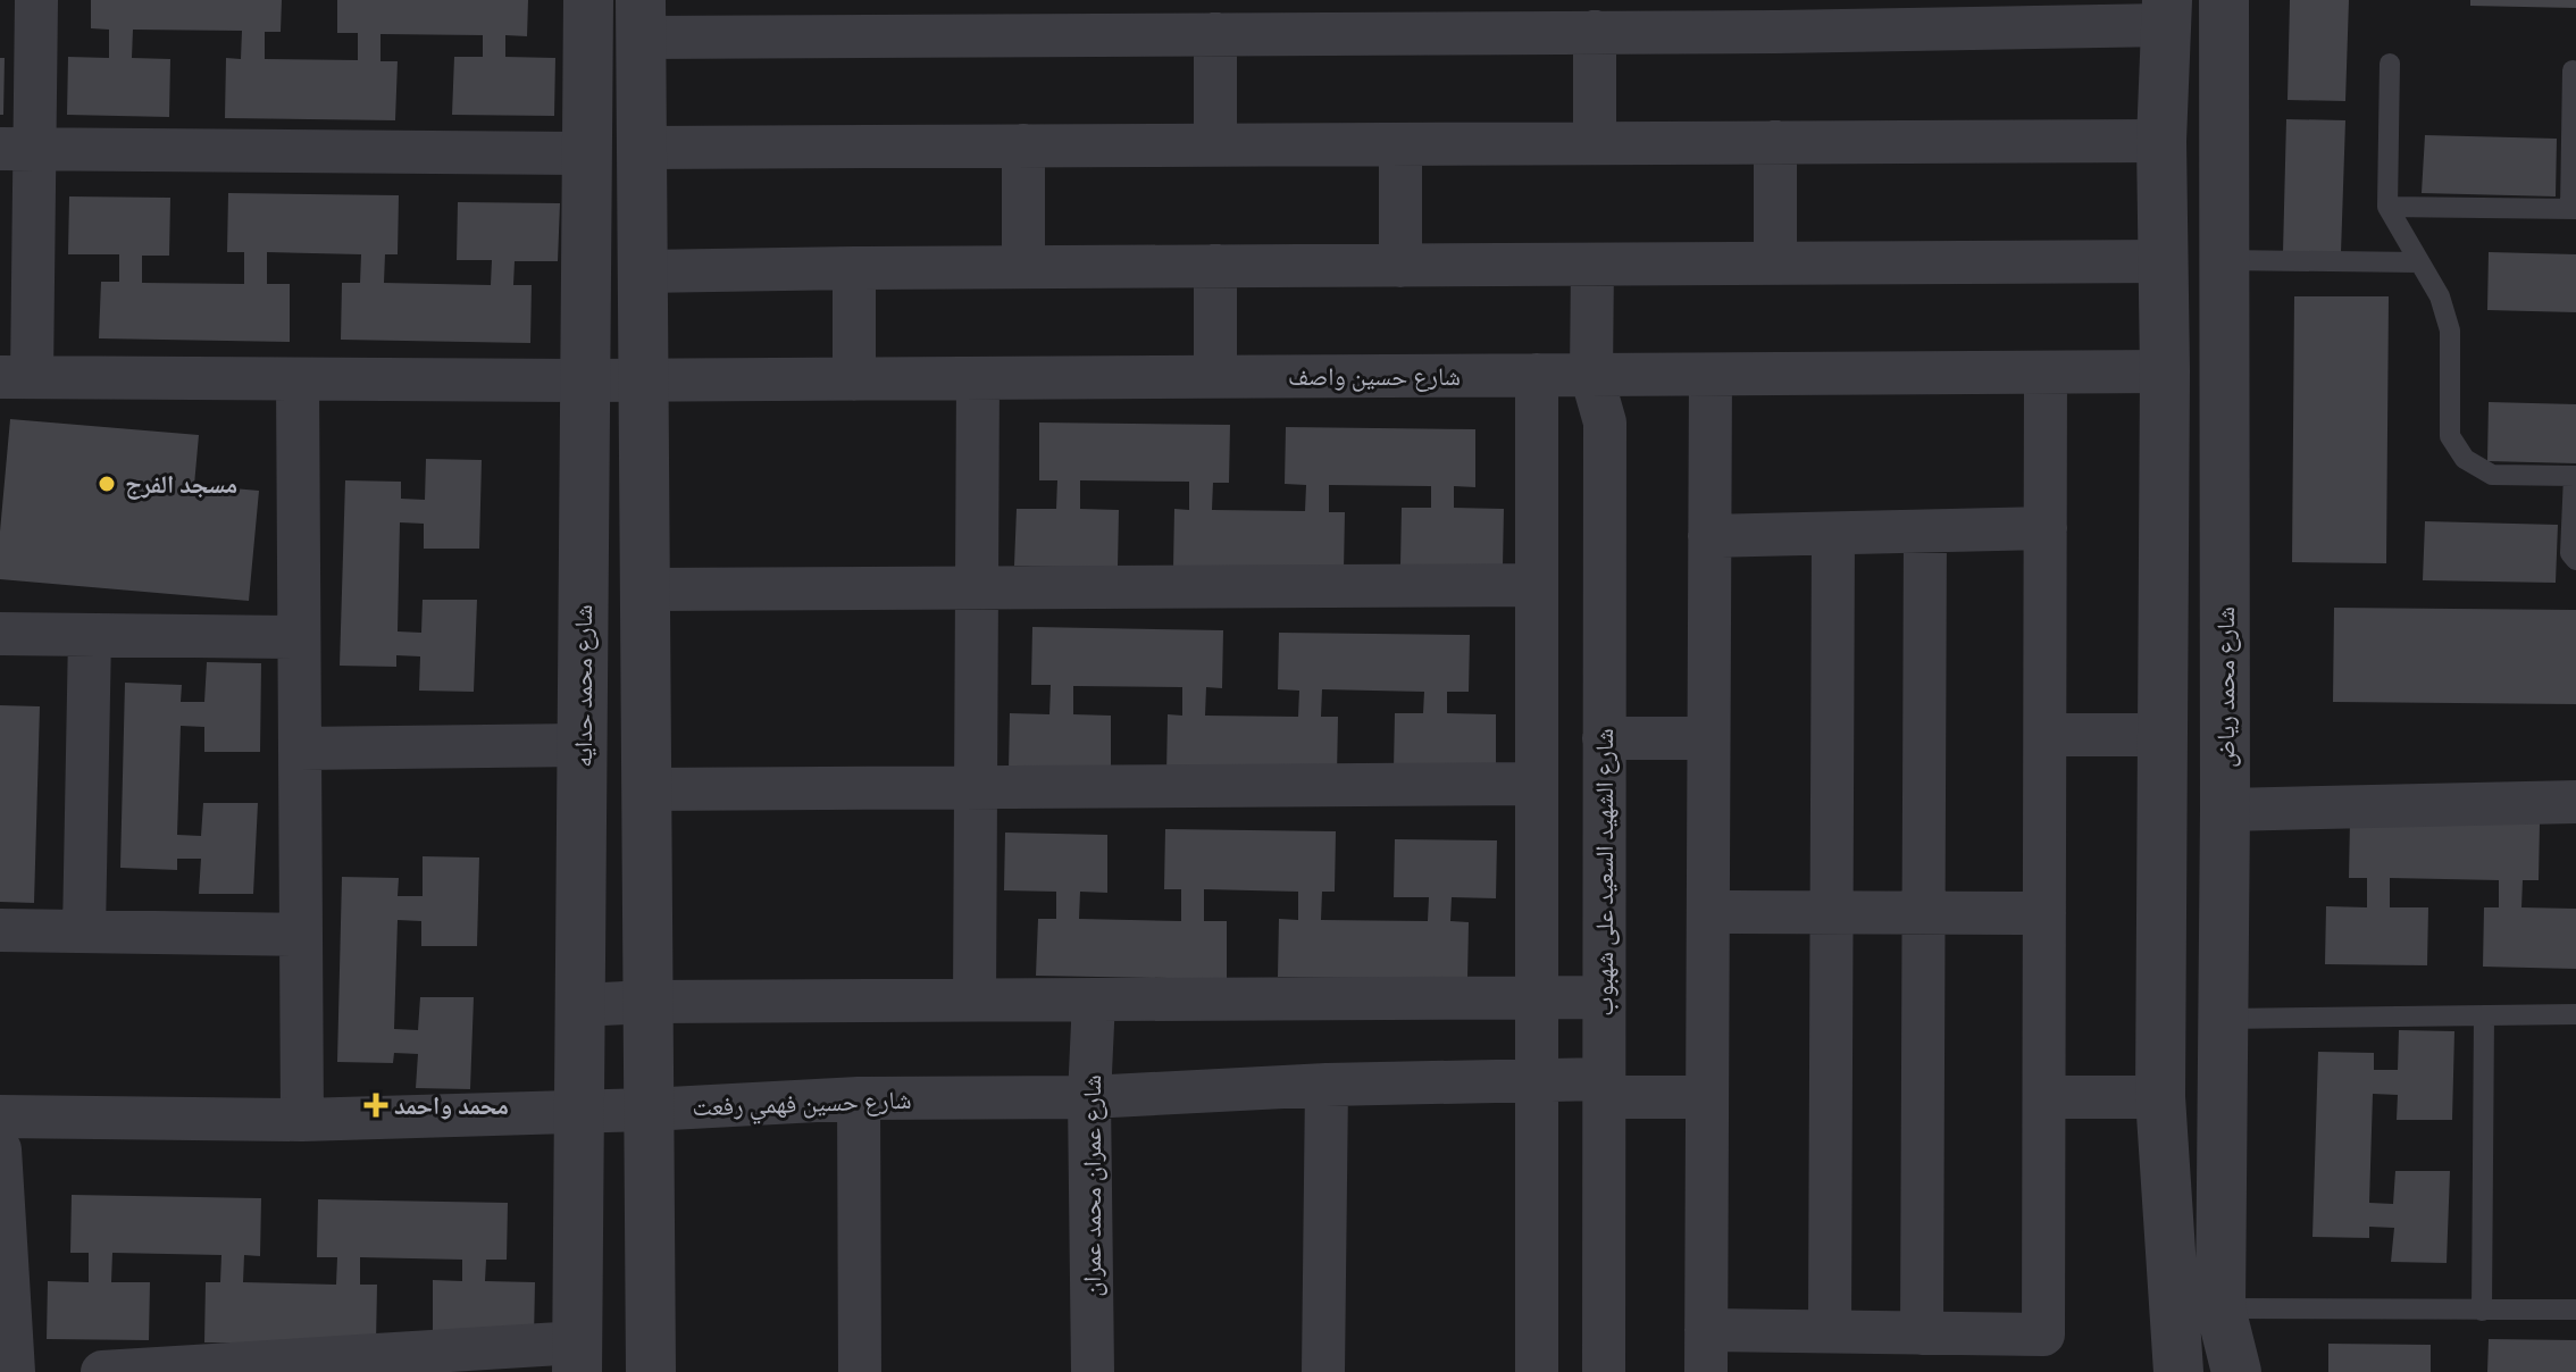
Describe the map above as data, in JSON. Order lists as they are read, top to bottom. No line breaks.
{"streets":{"street":["شارع حسين واصف","شارع محمد حدايه","شارع محمد رياض","شارع الشهيد السعيد على شهبوب","شارع حسين فهمي رفعت","شارع عمران محمد عمران"]},"crossings":[["شارع حسين واصف","شارع محمد حدايه"],["شارع حسين واصف","شارع الشهيد السعيد على شهبوب"],["شارع محمد حدايه","شارع حسين فهمي رفعت"],["شارع الشهيد السعيد على شهبوب","شارع حسين فهمي رفعت"],["شارع حسين فهمي رفعت","شارع عمران محمد عمران"]],"places":{"other":["مسجد الفرج"],"health":["محمد واحمد"]}}
